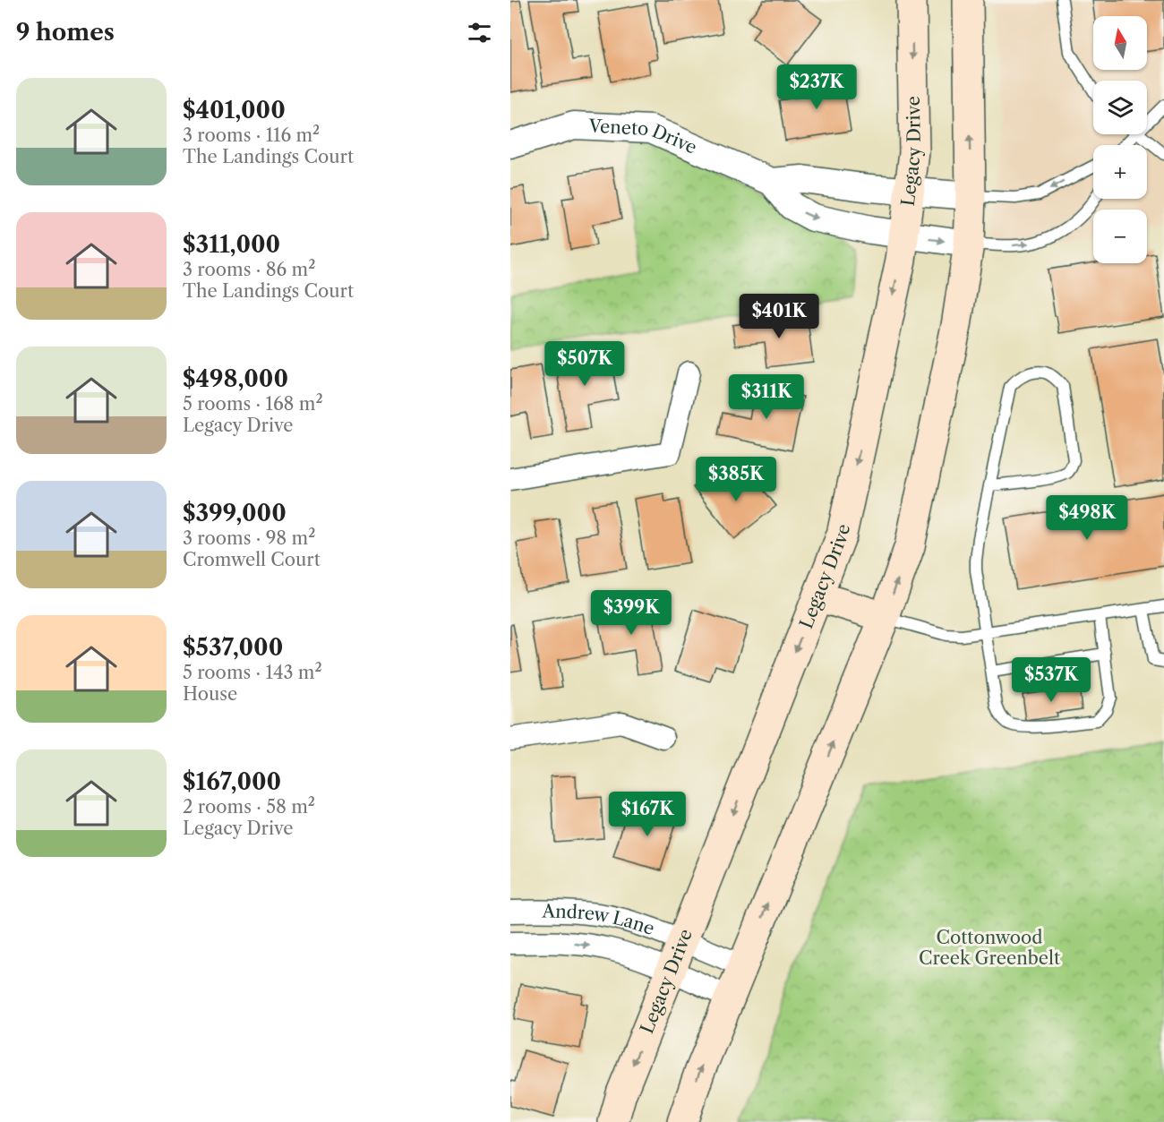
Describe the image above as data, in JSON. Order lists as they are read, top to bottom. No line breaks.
{"streets":{"main road":["Legacy Drive"],"street":["Veneto Drive","Andrew Lane"]},"crossings":[["Veneto Drive","Legacy Drive"],["Legacy Drive","Andrew Lane"]],"parks":["Cottonwood Creek Greenbelt"],"north":"top","page":{"heading":"9 homes","map_buttons":["+","−"],"list":[{"name":"$401,000","note":"3 rooms · 116 m² · The Landings Court"},{"name":"$311,000","note":"3 rooms · 86 m² · The Landings Court"},{"name":"$498,000","note":"5 rooms · 168 m² · Legacy Drive"},{"name":"$399,000","note":"3 rooms · 98 m² · Cromwell Court"},{"name":"$537,000","note":"5 rooms · 143 m² · House"},{"name":"$167,000","note":"2 rooms · 58 m² · Legacy Drive"}],"price":["$237K","$401K","$507K","$311K","$385K","$498K","$399K","$537K","$167K"]}}
